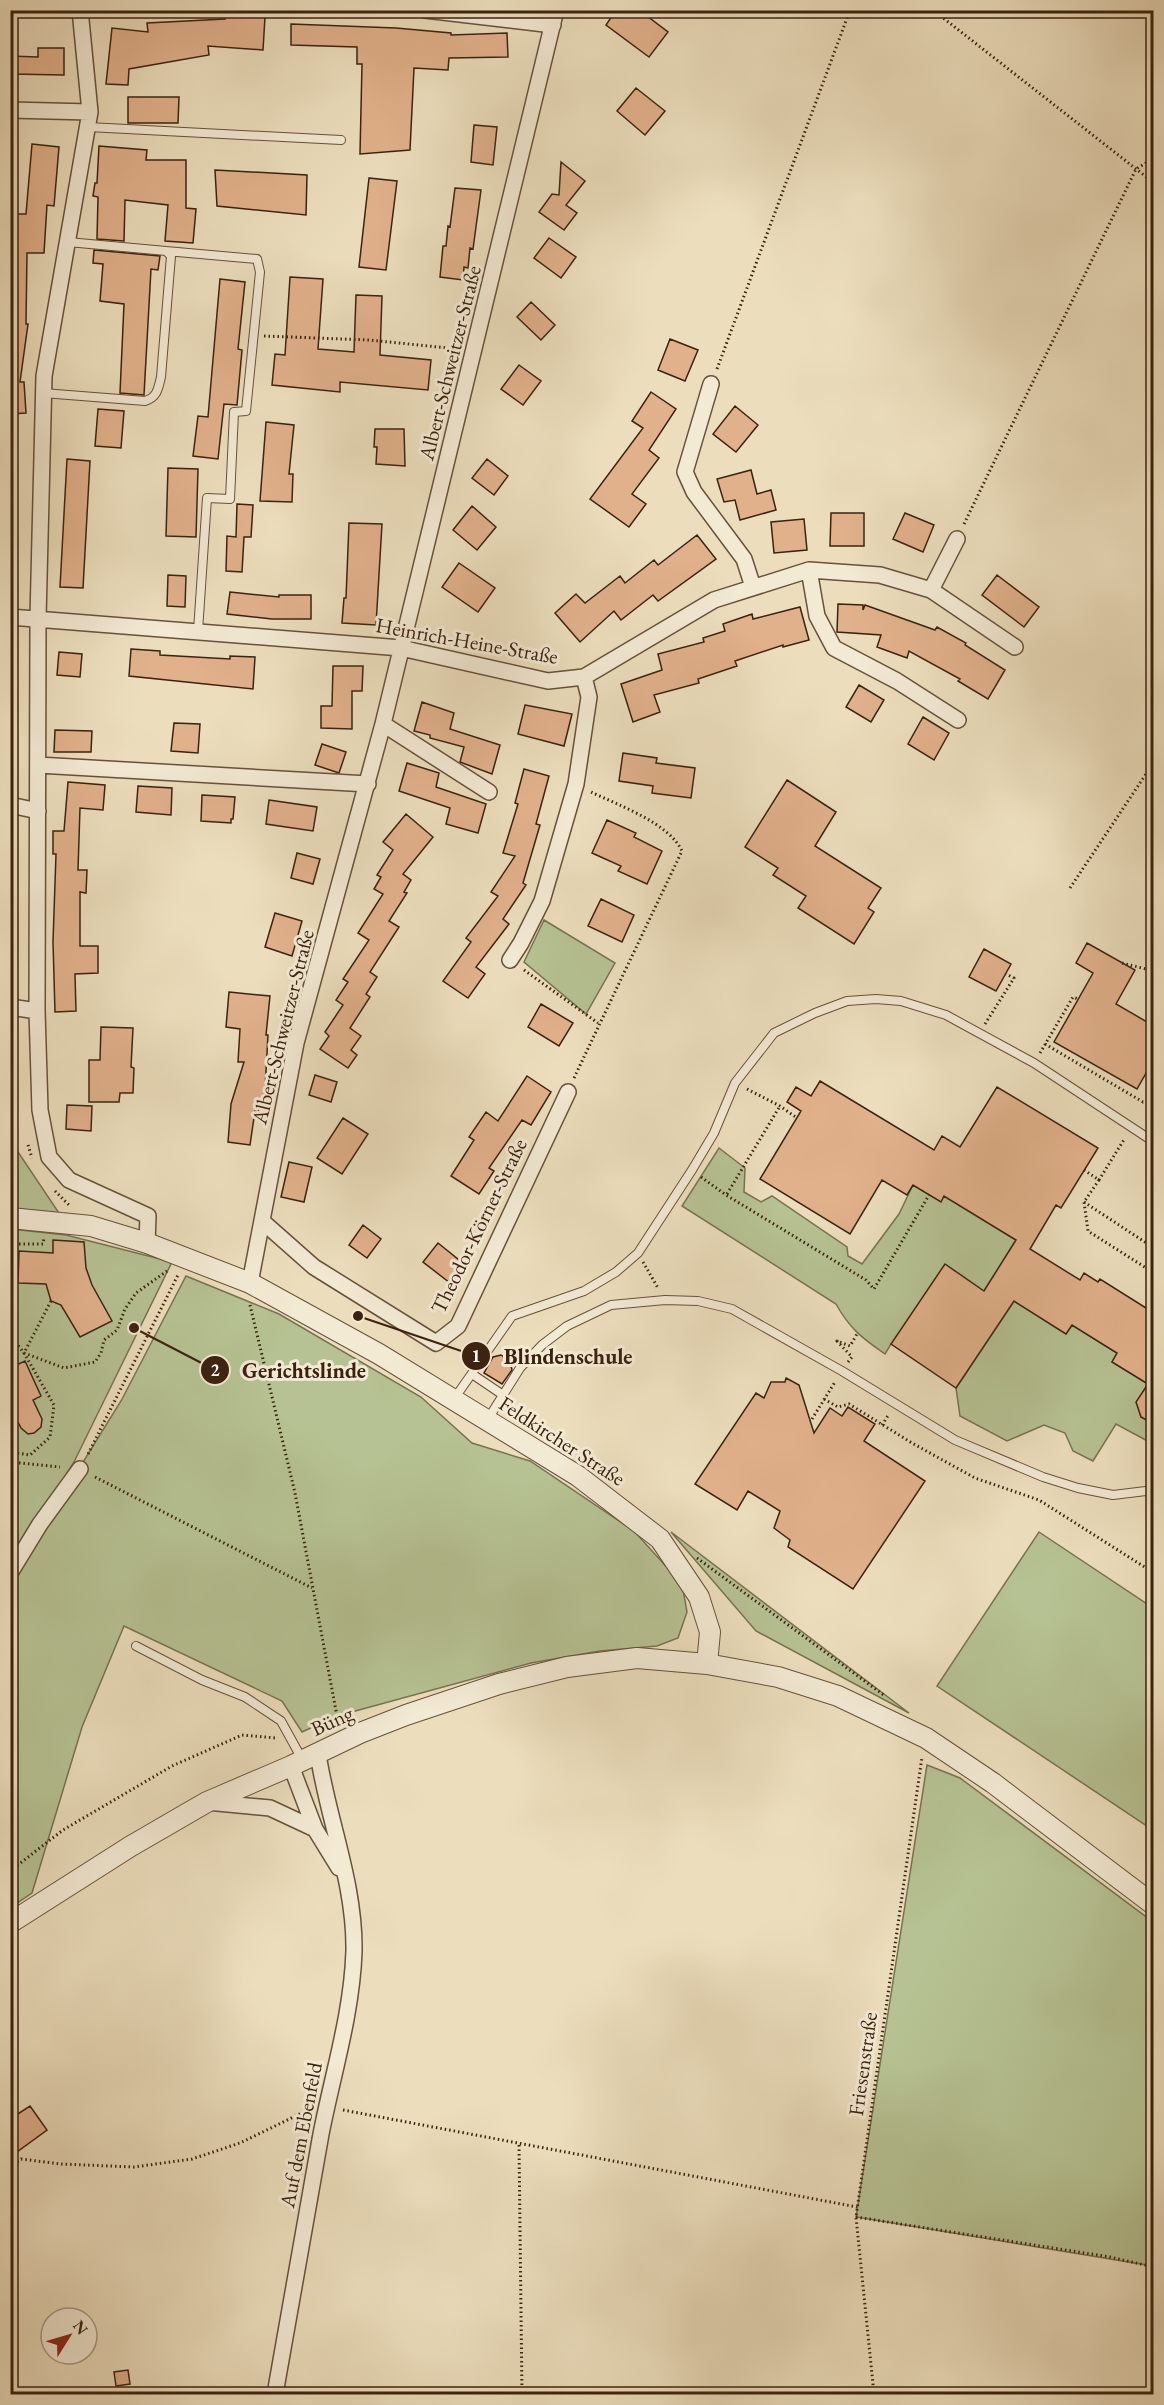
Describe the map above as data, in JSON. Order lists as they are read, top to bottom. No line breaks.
{"streets":{"street":["Albert-Schweitzer-Straße","Heinrich-Heine-Straße","Theodor-Körner-Straße","Feldkircher Straße","Büng","Auf dem Ebenfeld"],"path":["Friesenstraße"]},"crossings":[["Albert-Schweitzer-Straße","Heinrich-Heine-Straße"],["Albert-Schweitzer-Straße","Theodor-Körner-Straße"],["Albert-Schweitzer-Straße","Feldkircher Straße"],["Feldkircher Straße","Büng"],["Büng","Friesenstraße"],["Büng","Auf dem Ebenfeld"]],"places":["Blindenschule","Gerichtslinde"],"north":"top right"}
